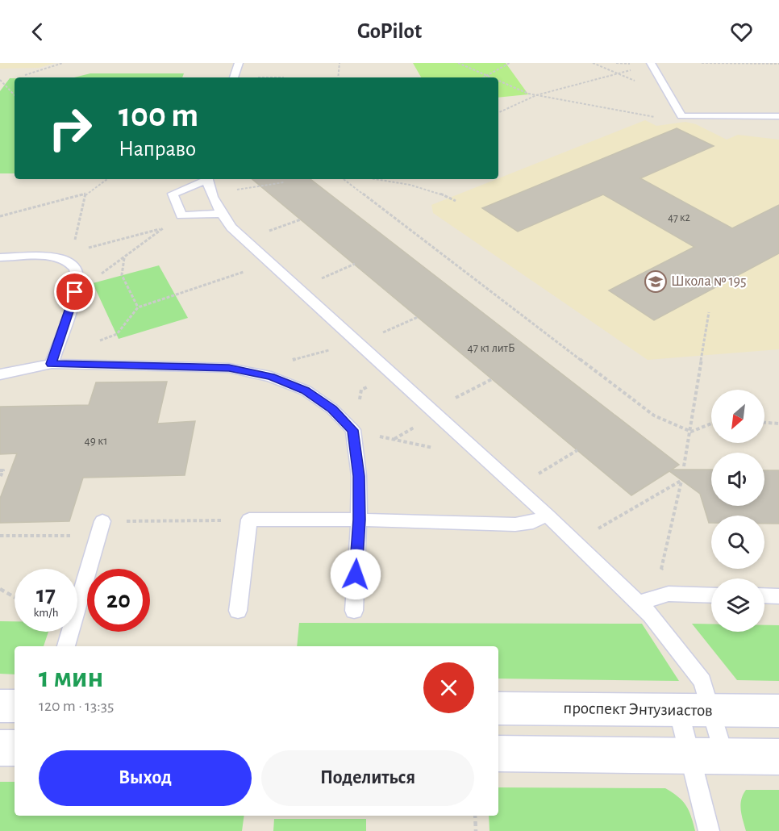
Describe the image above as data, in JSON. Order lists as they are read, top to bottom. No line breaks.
{"streets":{"street":["проспект Энтузиастов"]},"places":{"school or university":["Школа № 195"]},"house_numbers":["47 к2","47 к1 литБ","49 к1"],"north":"bottom left","page":{"header":"GoPilot","turn":["100 m","Направо"],"speed":"17 km/h","limit":"20","heading":["1 мин","120 m · 13:35"],"buttons":["Выход","Поделиться"]}}
